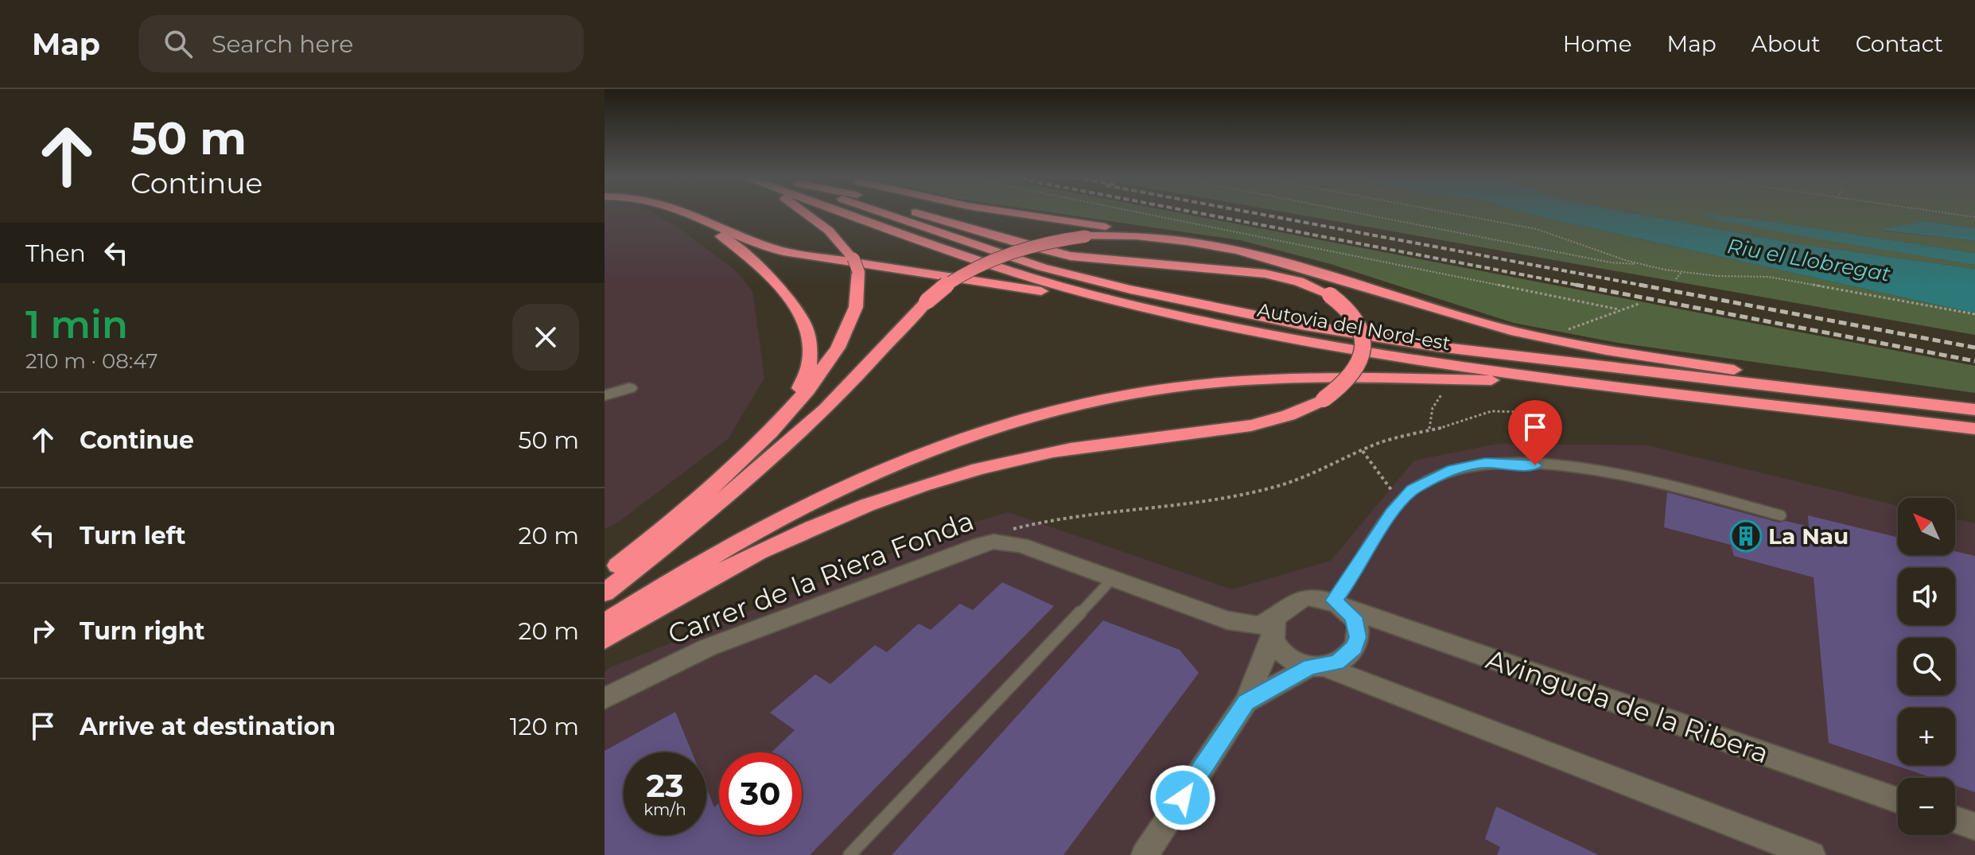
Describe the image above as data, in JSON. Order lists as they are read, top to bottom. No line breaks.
{"streets":{"highway":["Autovia del Nord-est"],"street":["Carrer de la Riera Fonda","Avinguda de la Ribera"]},"crossings":[["Carrer de la Riera Fonda","Avinguda de la Ribera"]],"water":["Riu el Llobregat"],"places":{"building":["La Nau"]},"north":"top left","page":{"header":"Map","search":"Search here","nav":["Home","Map","About","Contact"],"turn":["50 m","Continue"],"then":"Then","heading":["1 min","210 m · 08:47"],"list":[{"name":"Continue","value":"50 m"},{"name":"Turn left","value":"20 m"},{"name":"Turn right","value":"20 m"},{"name":"Arrive at destination","value":"120 m"}],"map_buttons":["+","−"],"speed":"23 km/h","limit":"30"}}
